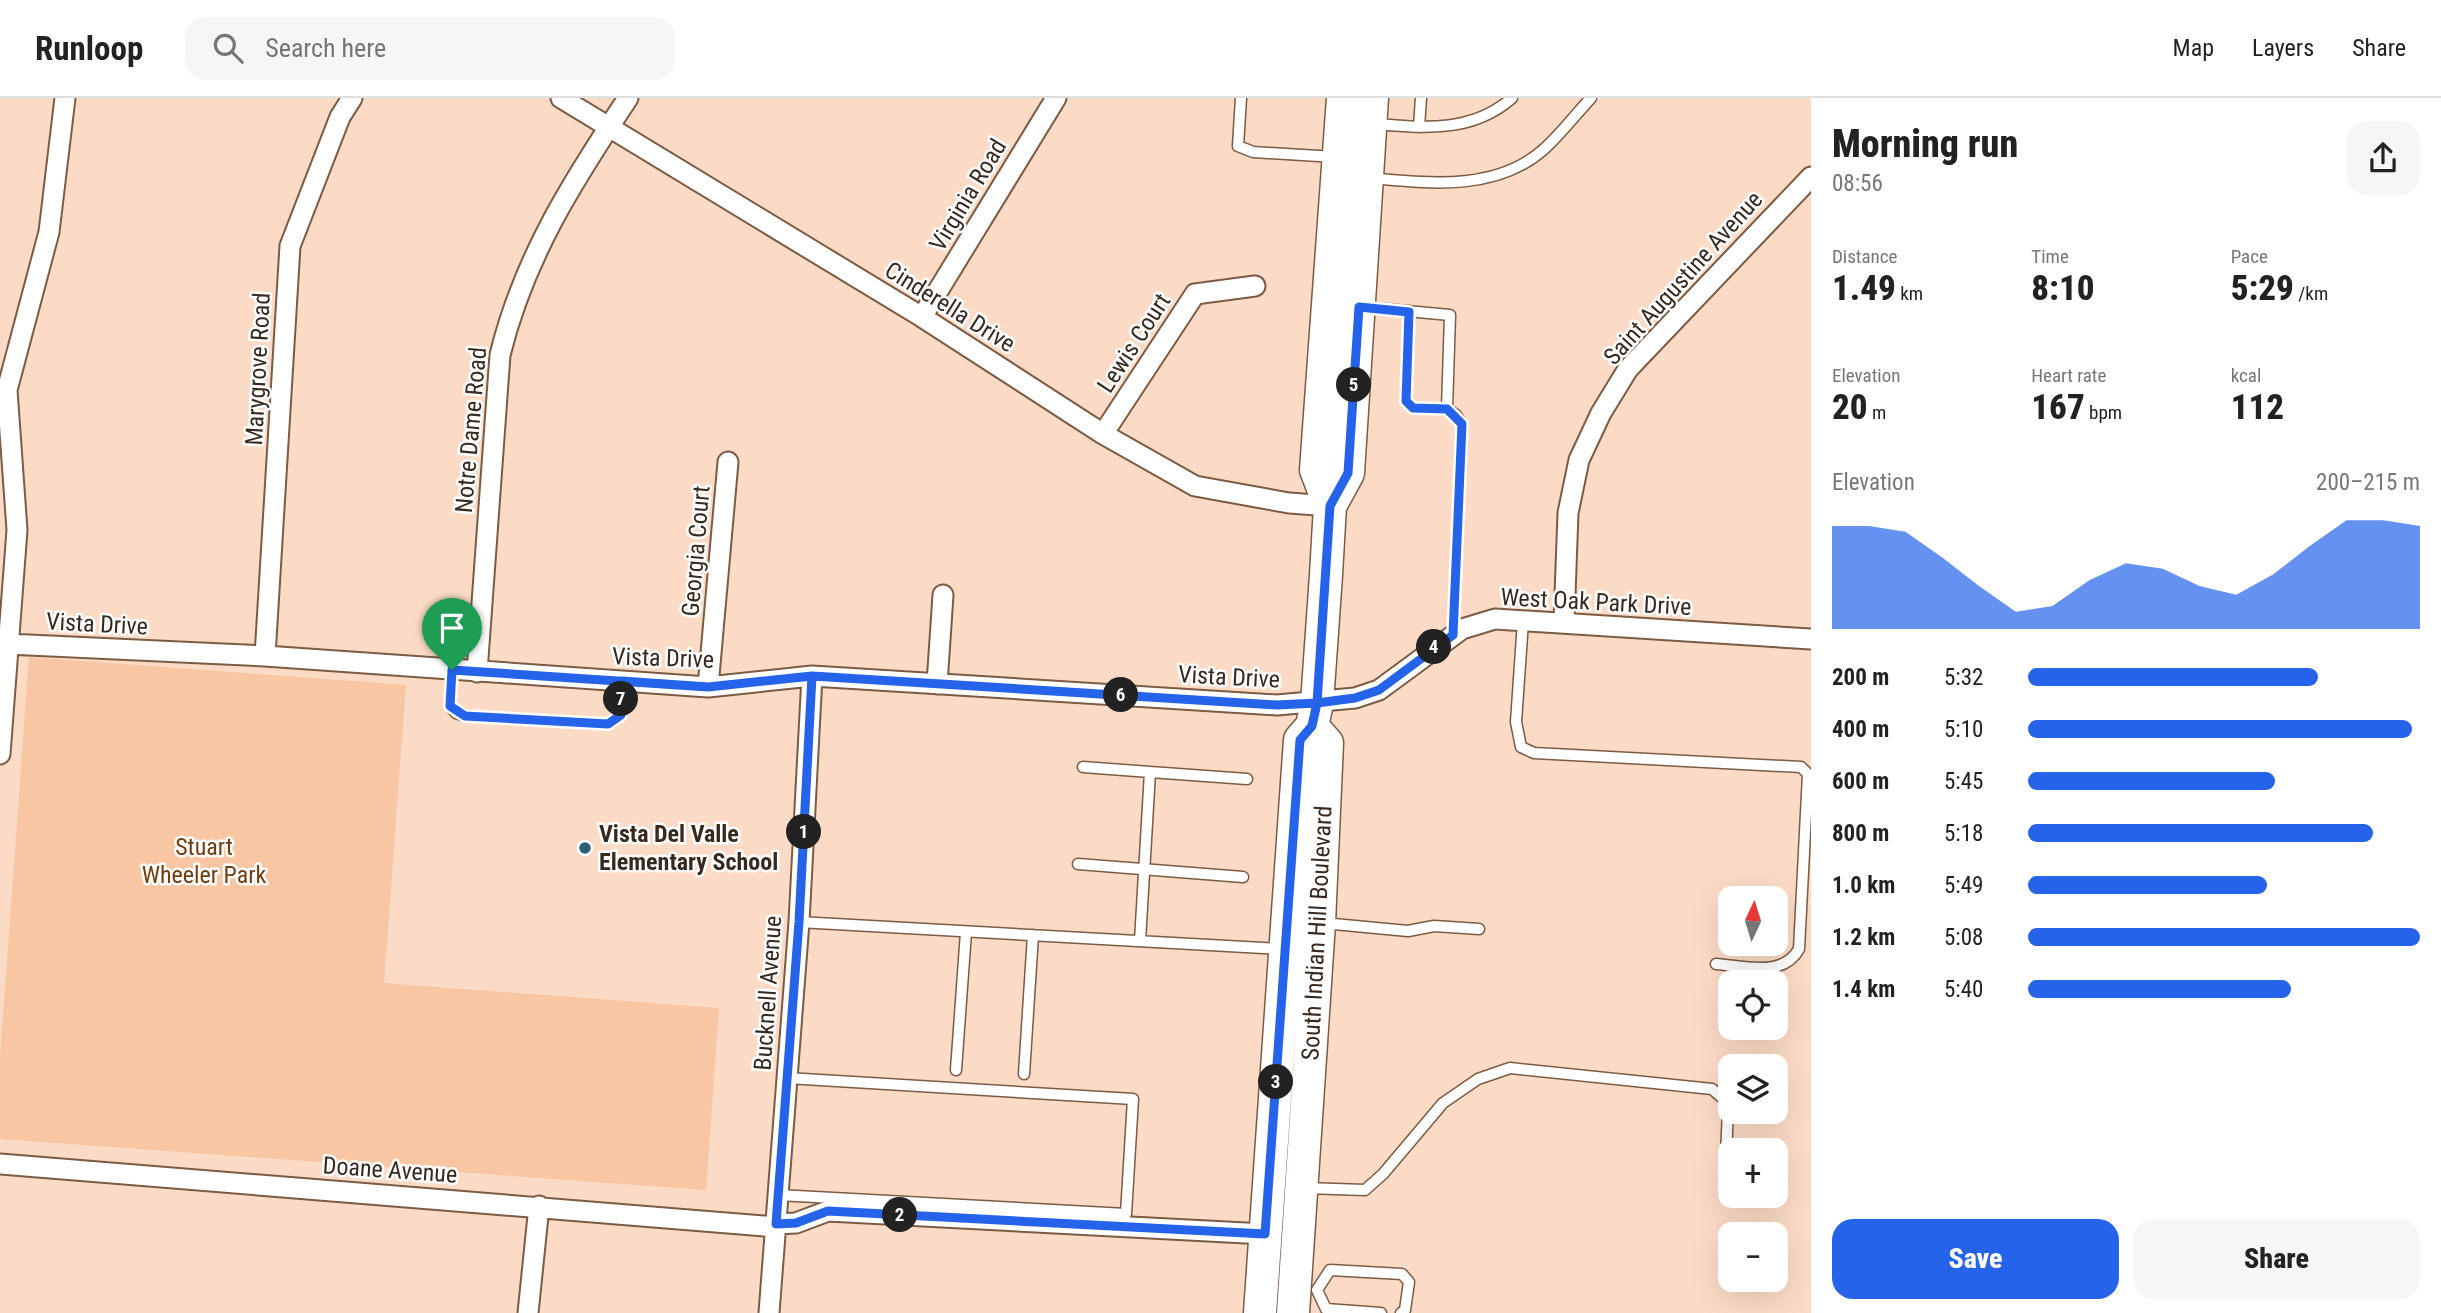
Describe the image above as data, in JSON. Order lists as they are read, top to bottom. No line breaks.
{"streets":{"main road":["South Indian Hill Boulevard"],"street":["Virginia Road","Saint Augustine Avenue","Cinderella Drive","Lewis Court","Marygrove Road","Notre Dame Road","Georgia Court","West Oak Park Drive","Vista Drive","Bucknell Avenue","Doane Avenue"]},"crossings":[["Virginia Road","Cinderella Drive"],["Saint Augustine Avenue","West Oak Park Drive"],["Cinderella Drive","Lewis Court"],["Cinderella Drive","Notre Dame Road"],["Cinderella Drive","South Indian Hill Boulevard"],["Marygrove Road","Vista Drive"],["Notre Dame Road","Vista Drive"],["Georgia Court","Vista Drive"],["West Oak Park Drive","Vista Drive"],["West Oak Park Drive","South Indian Hill Boulevard"],["Vista Drive","South Indian Hill Boulevard"],["Vista Drive","Bucknell Avenue"],["South Indian Hill Boulevard","Doane Avenue"],["Bucknell Avenue","Doane Avenue"]],"parks":["Stuart Wheeler Park"],"places":["Vista Del Valle Elementary School"],"north":"top","page":{"header":"Runloop","search":"Search here","nav":["Map","Layers","Share"],"heading":["Morning run","08:56"],"stats":[["Distance","1.49 km"],["Time","8:10"],["Pace","5:29 /km"],["Elevation","20 m"],["Heart rate","167 bpm"],["kcal","112"]],"pins":["5","4","6","7","1","3","2"],"chart":["Elevation","200–215 m"],"list":[{"name":"200 m","note":"5:32"},{"name":"400 m","note":"5:10"},{"name":"600 m","note":"5:45"},{"name":"800 m","note":"5:18"},{"name":"1.0 km","note":"5:49"},{"name":"1.2 km","note":"5:08"},{"name":"1.4 km","note":"5:40"}],"map_buttons":["+","−"],"buttons":["Save","Share"]}}
